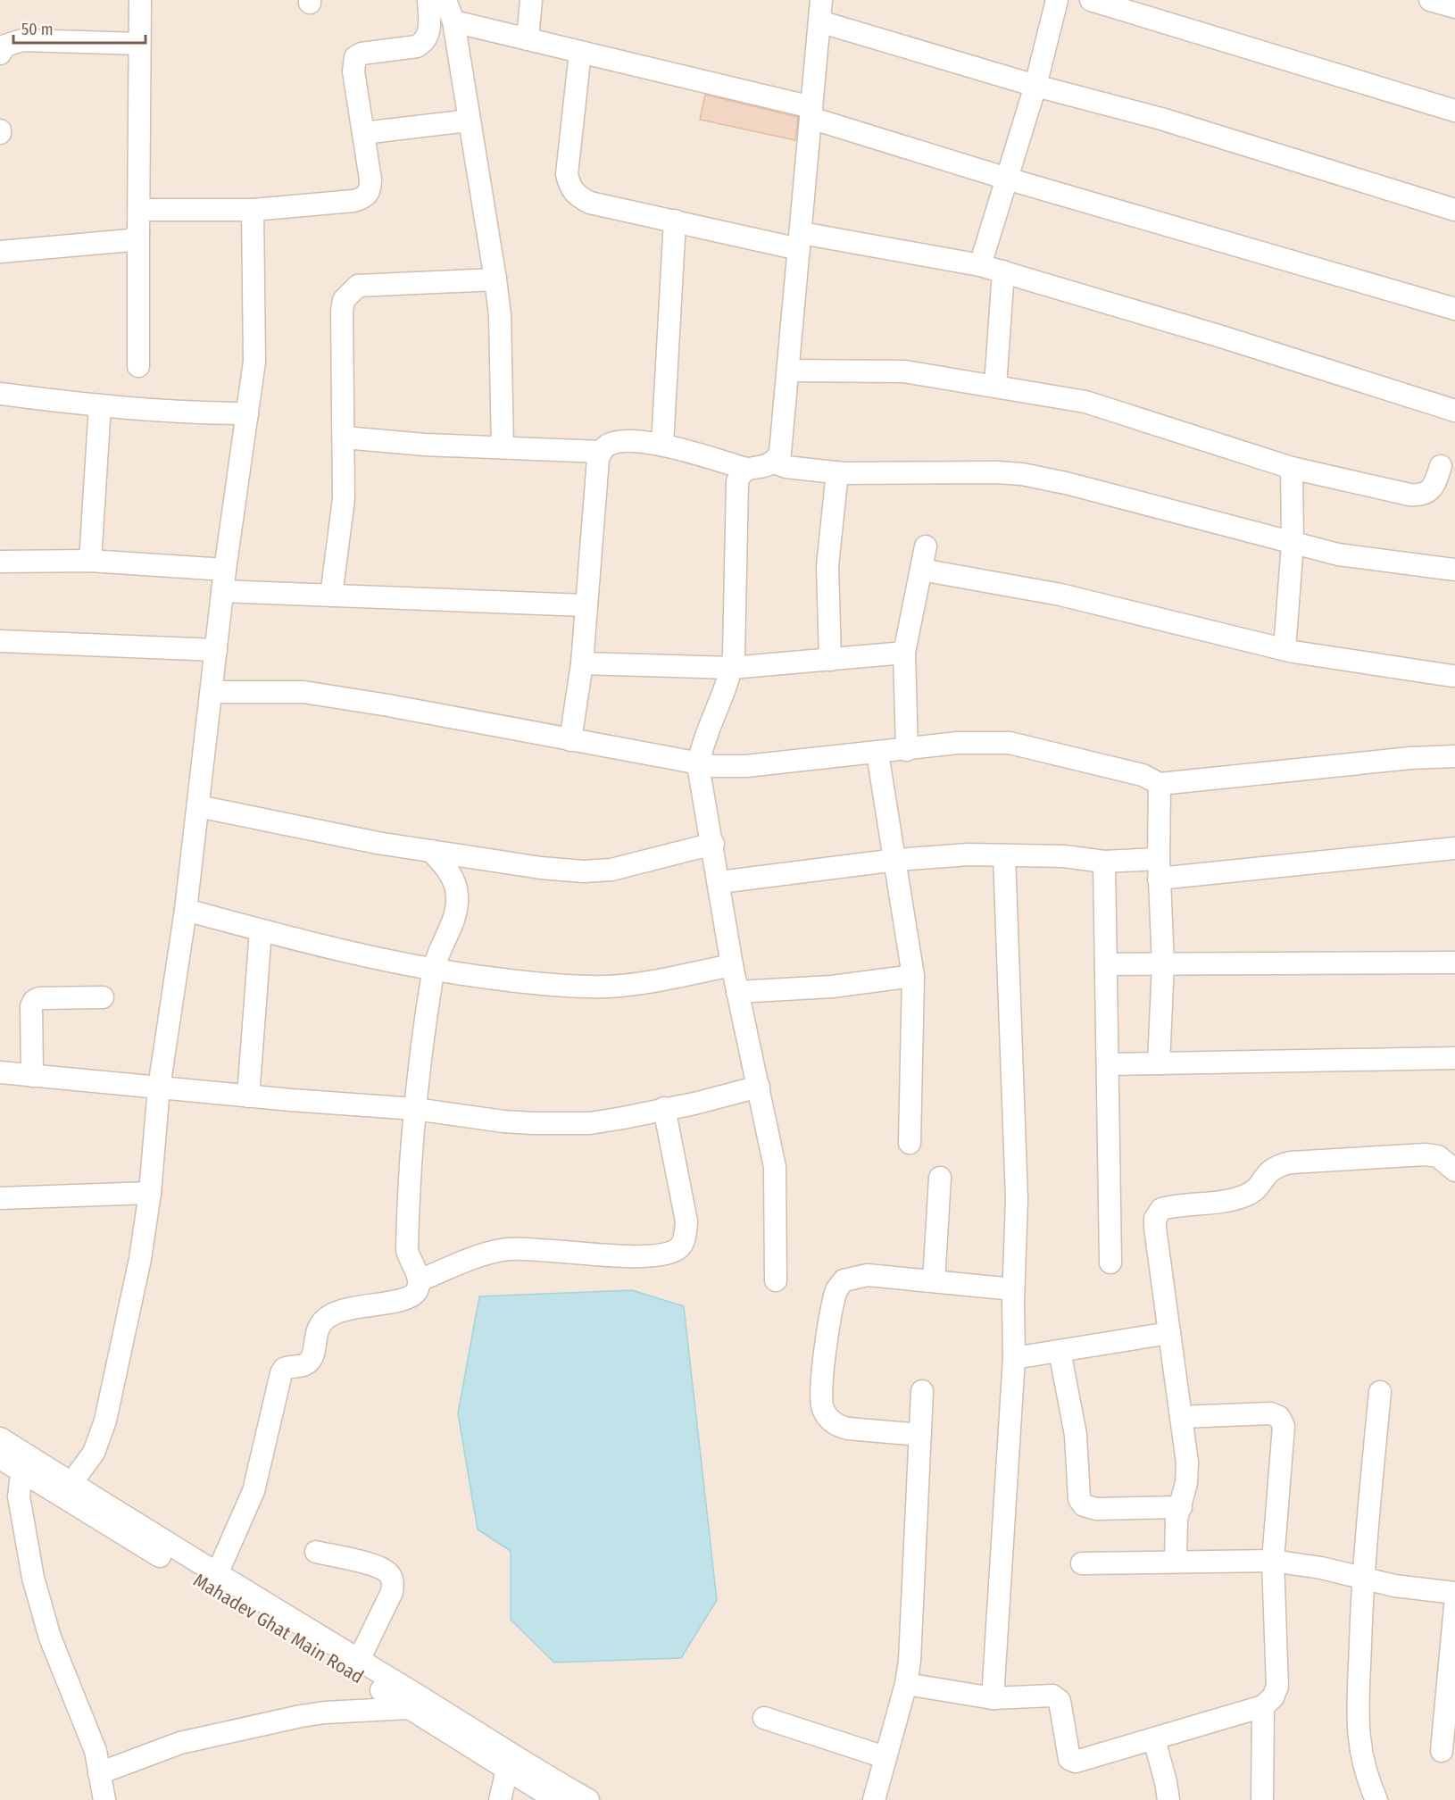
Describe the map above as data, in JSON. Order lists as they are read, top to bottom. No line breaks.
{"streets":{"street":["Mahadev Ghat Main Road"]},"scale_bar":"50 m"}
